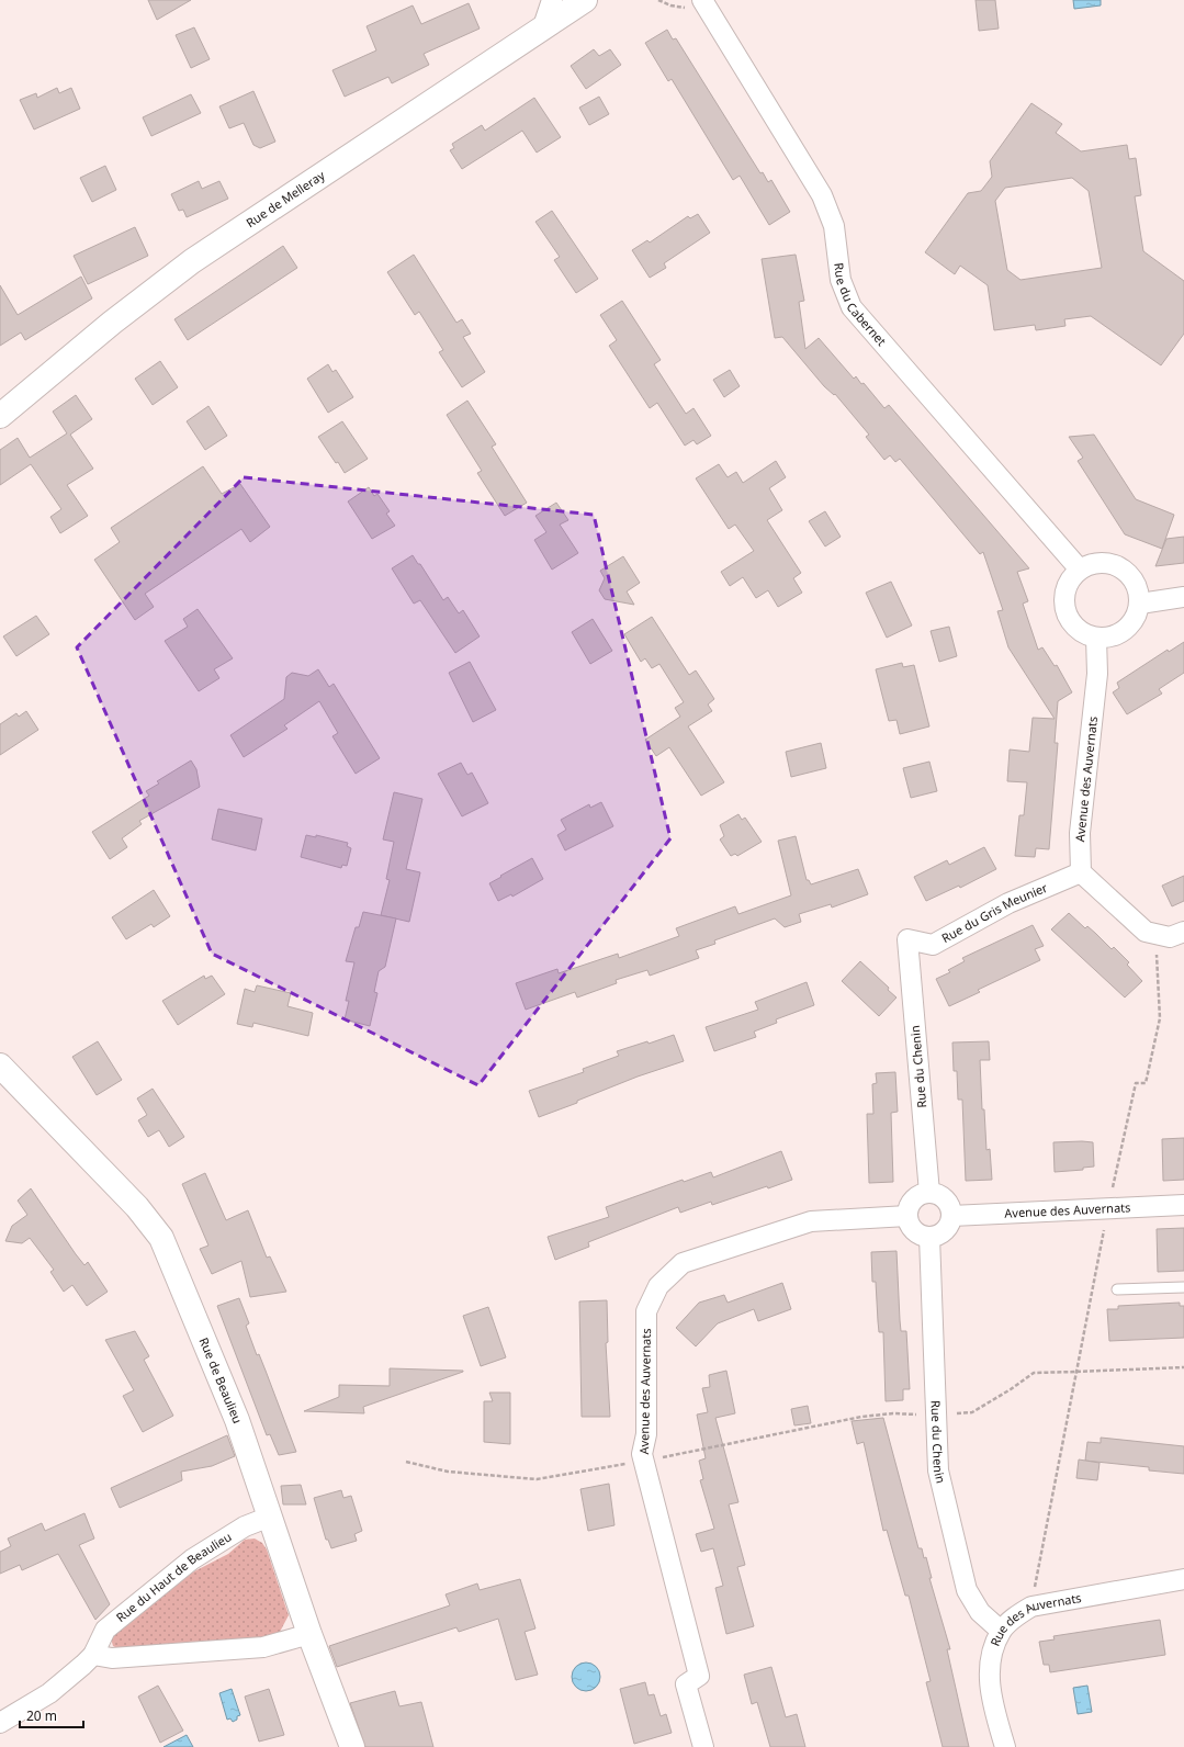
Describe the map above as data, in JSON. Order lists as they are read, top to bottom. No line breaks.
{"streets":{"street":["Rue de Melleray","Rue du Cabernet","Avenue des Auvernats","Rue du Gris Meunier","Rue du Chenin","Rue de Beaulieu","Rue du Haut de Beaulieu","Rue des Auvernats"]},"crossings":[["Rue du Cabernet","Avenue des Auvernats"],["Avenue des Auvernats","Rue du Gris Meunier"],["Avenue des Auvernats","Rue du Chenin"],["Rue du Gris Meunier","Rue du Chenin"],["Rue du Chenin","Rue des Auvernats"],["Rue de Beaulieu","Rue du Haut de Beaulieu"]],"scale_bar":"20 m"}
